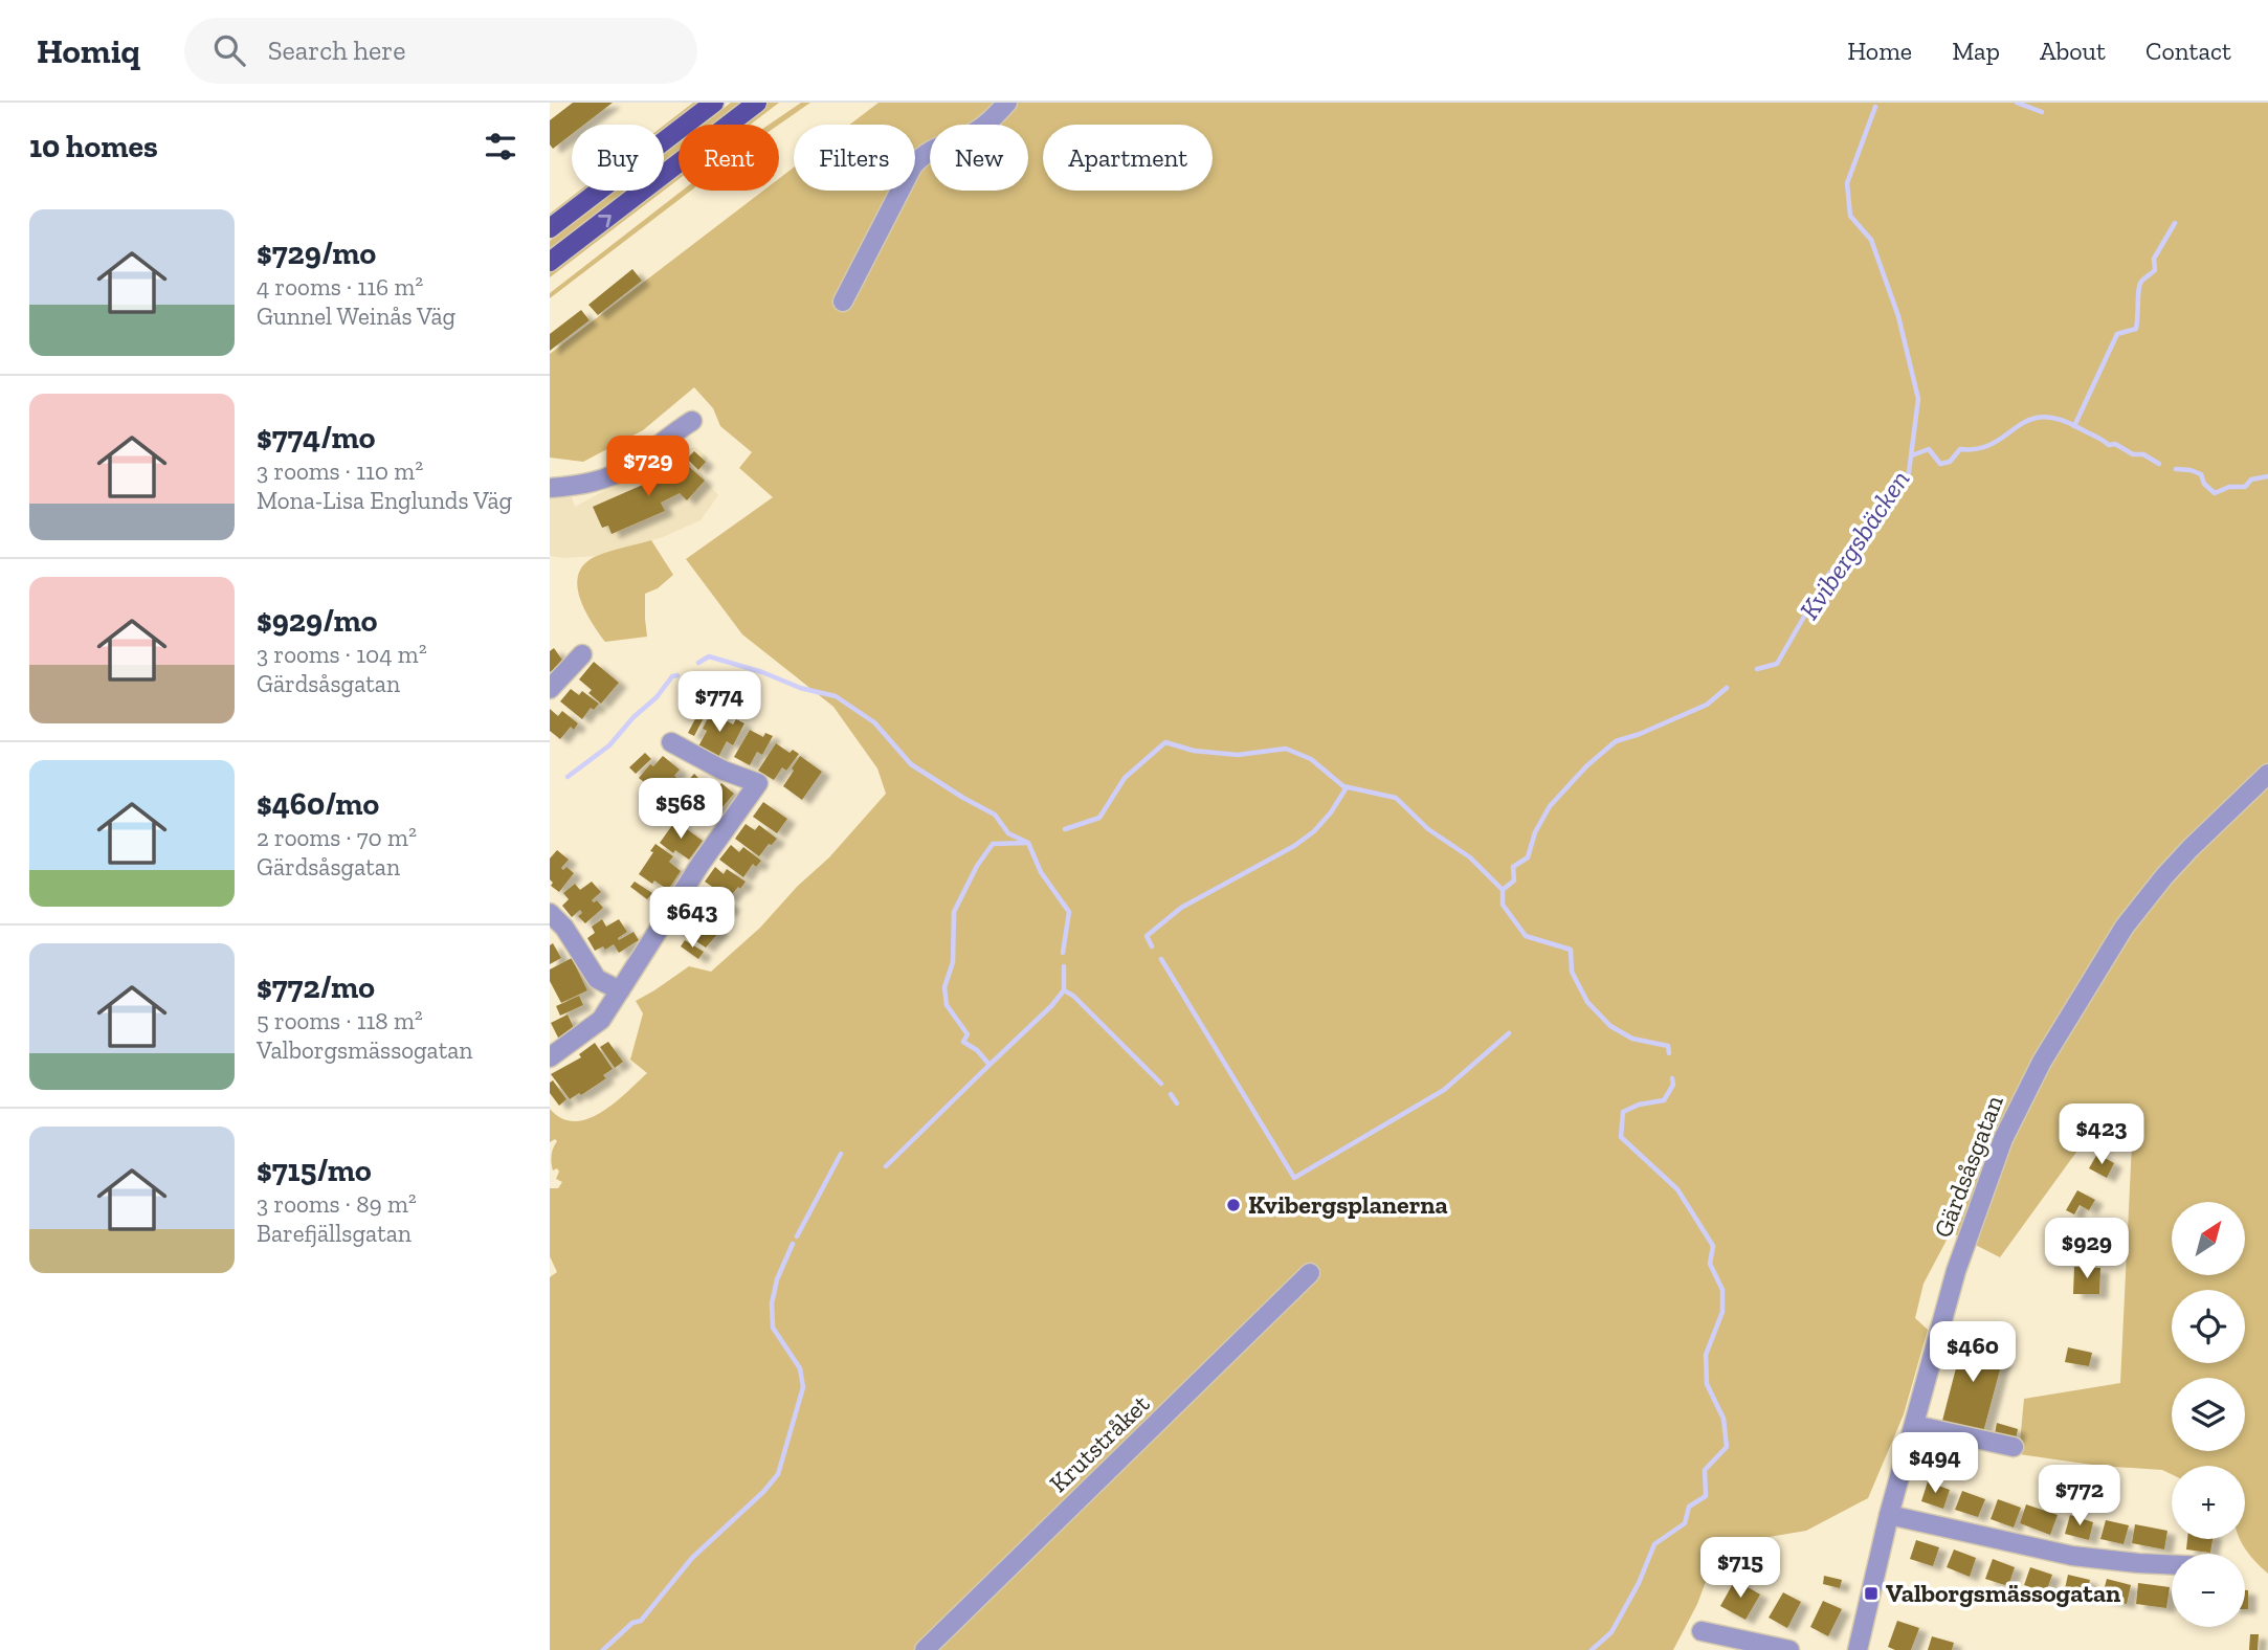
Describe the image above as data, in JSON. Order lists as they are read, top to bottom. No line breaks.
{"streets":{"street":["Gärdsåsgatan","Krutstråket"]},"water":["Kvibergsbäcken"],"places":{"other":["Kvibergsplanerna"],"transit":["Valborgsmässogatan"]},"north":"top right","page":{"header":"Homiq","search":"Search here","nav":["Home","Map","About","Contact"],"heading":"10 homes","chip":["Buy","Rent","Filters","New","Apartment"],"list":[{"name":"$729/mo","note":"4 rooms · 116 m² · Gunnel Weinås Väg"},{"name":"$774/mo","note":"3 rooms · 110 m² · Mona-Lisa Englunds Väg"},{"name":"$929/mo","note":"3 rooms · 104 m² · Gärdsåsgatan"},{"name":"$460/mo","note":"2 rooms · 70 m² · Gärdsåsgatan"},{"name":"$772/mo","note":"5 rooms · 118 m² · Valborgsmässogatan"},{"name":"$715/mo","note":"3 rooms · 89 m² · Barefjällsgatan"}],"price":["$729","$774","$568","$643","$423","$929","$460","$494","$772","$715"],"map_buttons":["+","−"]}}
